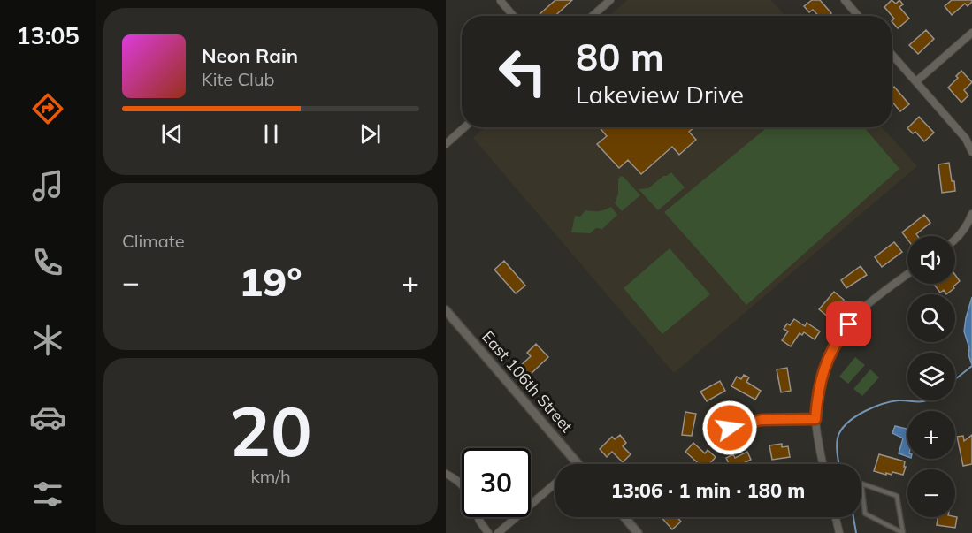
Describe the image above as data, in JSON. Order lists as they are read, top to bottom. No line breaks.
{"streets":{"street":["East 106th Street"]},"page":{"tabs":"13:05","turn":["80 m","Lakeview Drive"],"song":["Neon Rain","Kite Club"],"tile":["Climate",["20","km/h"]],"map_buttons":["+","−"],"heat":["−","19°","+"],"limit":"30","trip":"13:06 · 1 min · 180 m"}}
